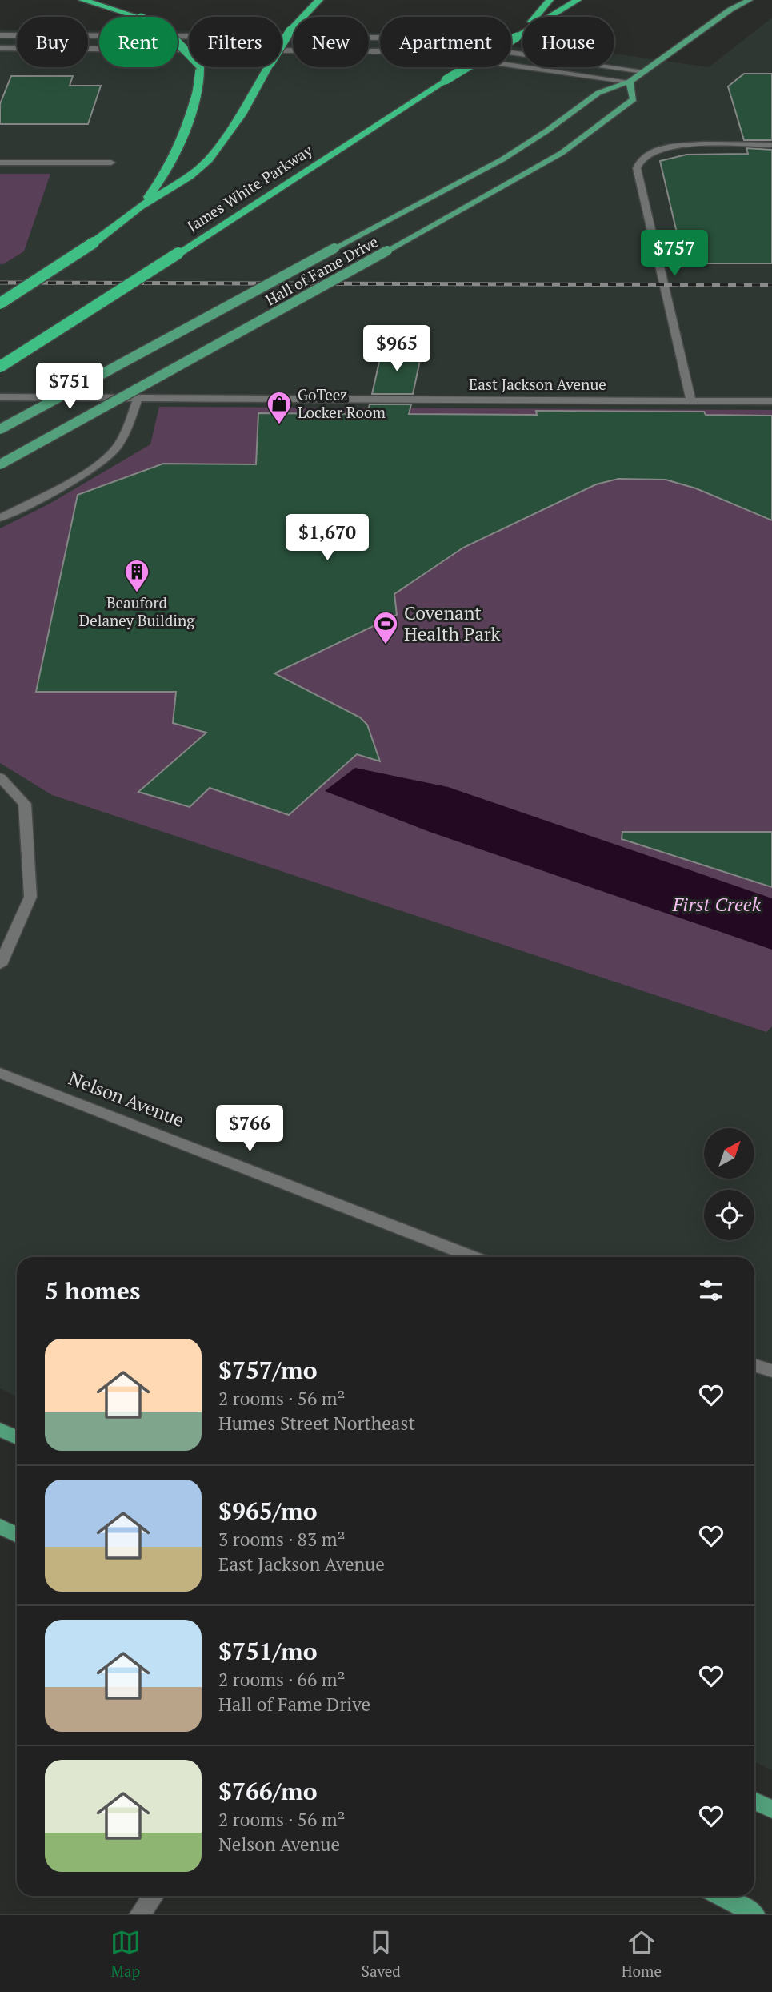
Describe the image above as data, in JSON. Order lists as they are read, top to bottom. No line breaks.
{"streets":{"highway":["James White Parkway"],"main road":["Hall of Fame Drive"],"street":["East Jackson Avenue","Nelson Avenue"]},"water":["First Creek"],"places":{"shop":["GoTeez Locker Room"],"building":["Beauford Delaney Building"],"sports":["Covenant Health Park"]},"north":"top right","page":{"chip":["Buy","Rent","Filters","New","Apartment","House"],"price":["$757","$965","$751","$1,670","$766"],"heading":"5 homes","list":[{"name":"$757/mo","note":"2 rooms · 56 m² · Humes Street Northeast"},{"name":"$965/mo","note":"3 rooms · 83 m² · East Jackson Avenue"},{"name":"$751/mo","note":"2 rooms · 66 m² · Hall of Fame Drive"},{"name":"$766/mo","note":"2 rooms · 56 m² · Nelson Avenue"}],"tabs":["Map","Saved","Home"]}}
